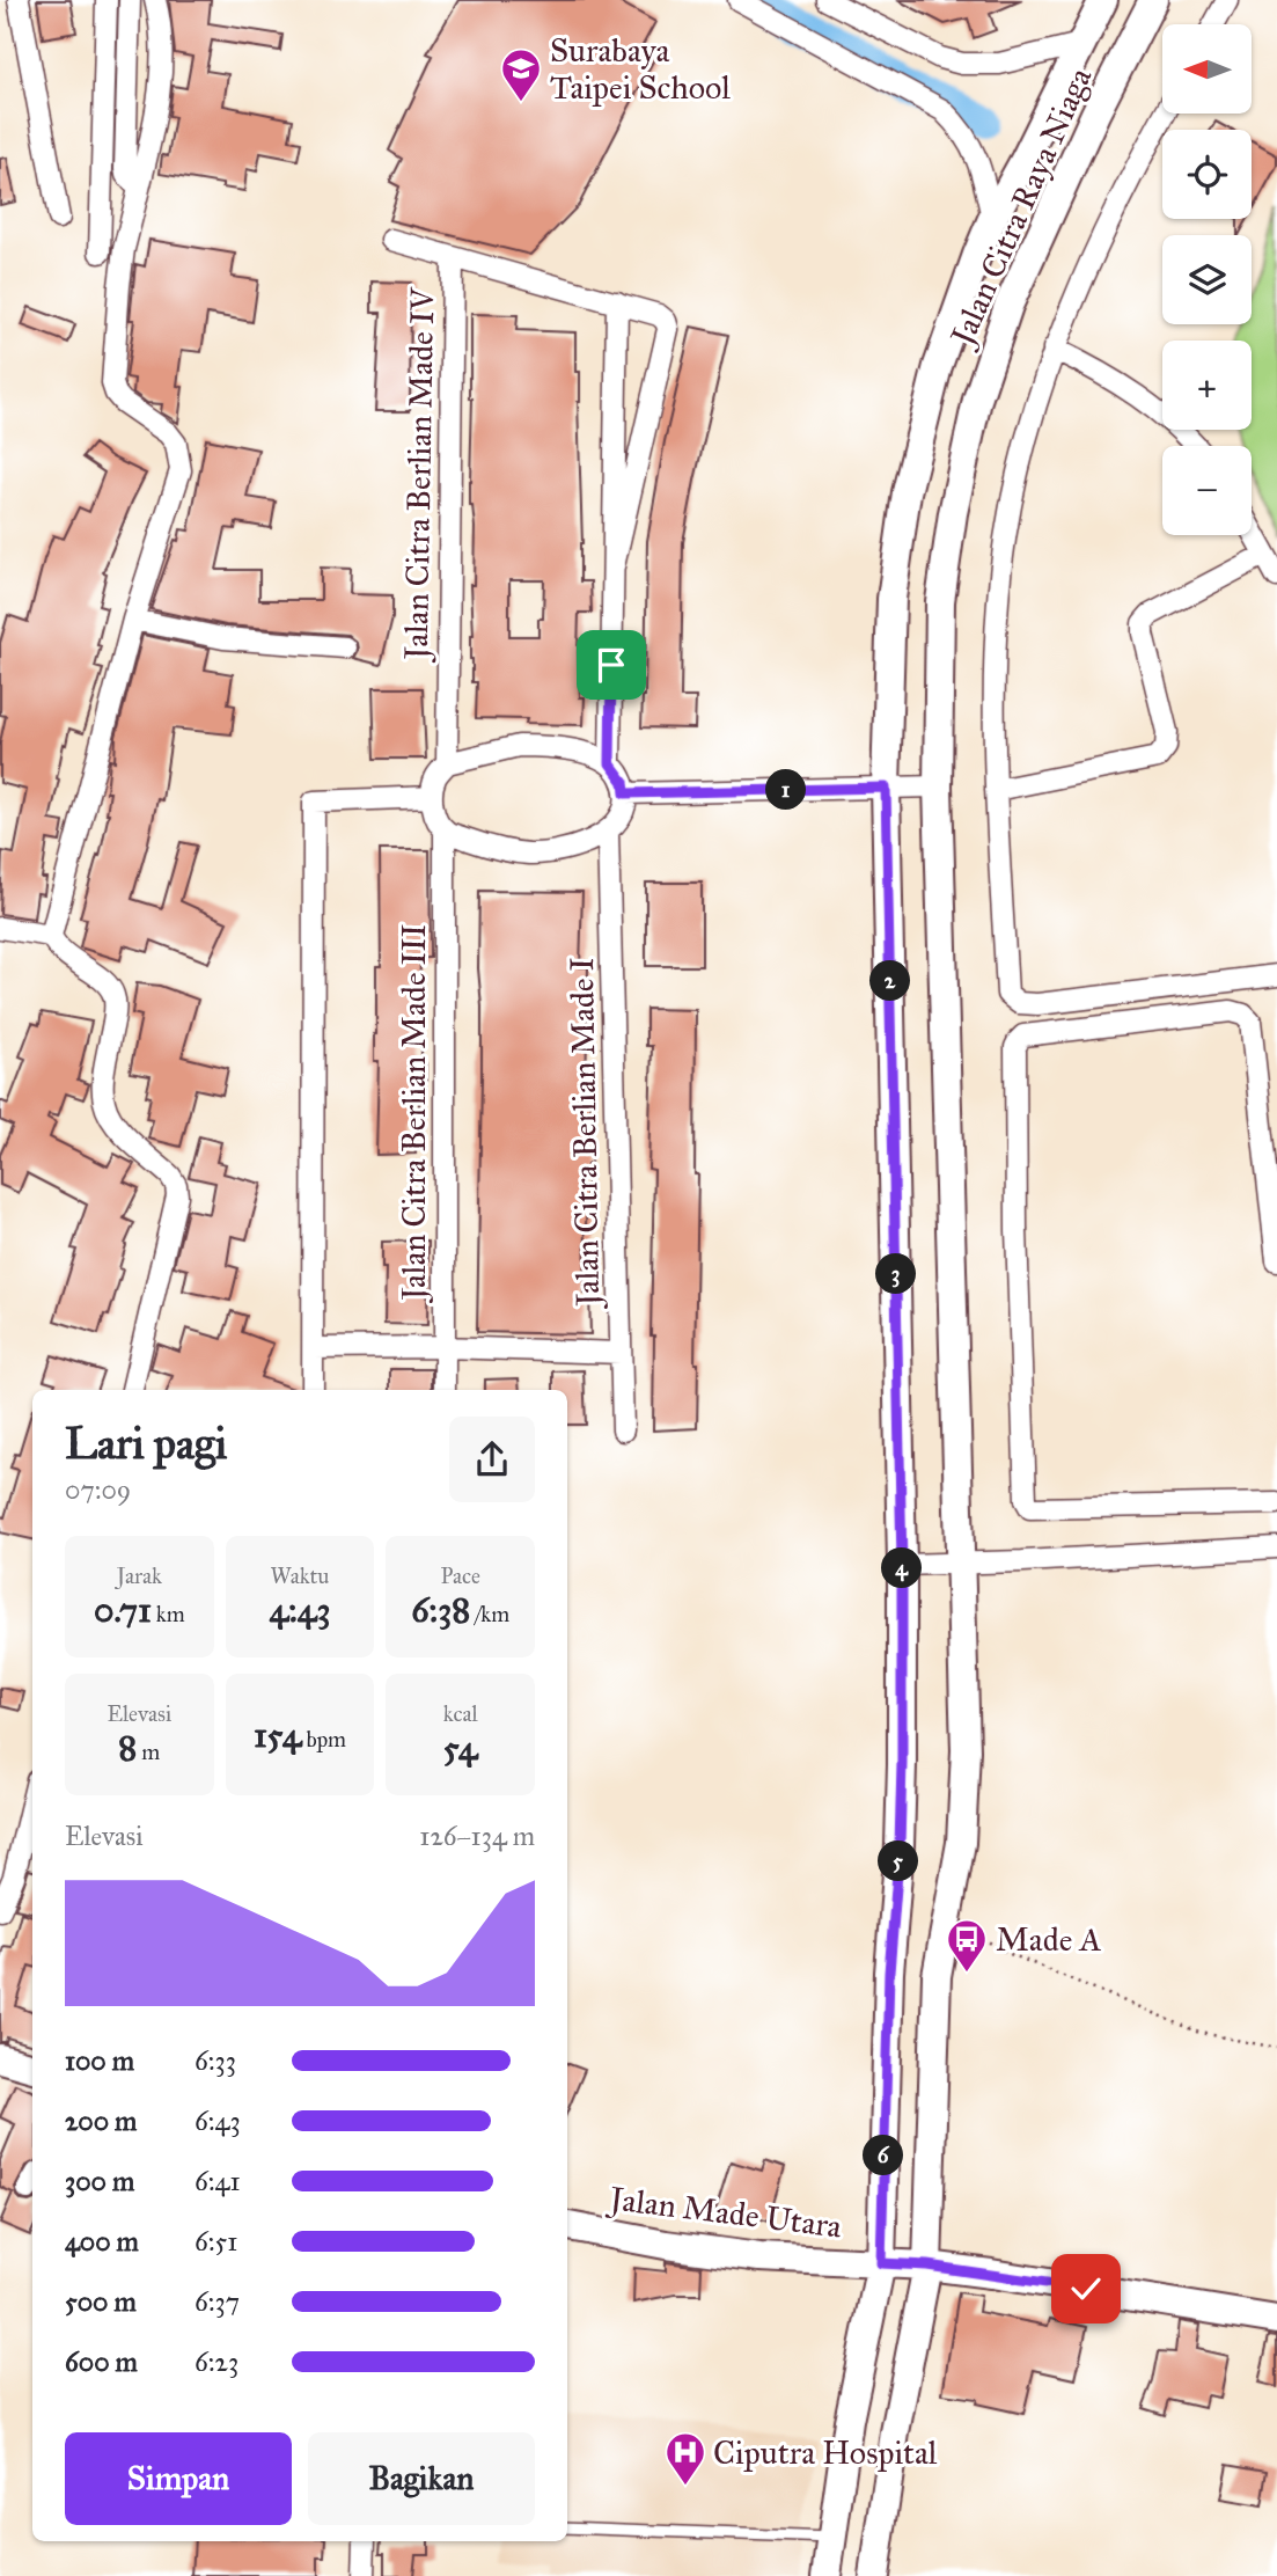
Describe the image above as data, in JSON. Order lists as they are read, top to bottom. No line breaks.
{"streets":{"street":["Jalan Citra Raya Niaga","Jalan Citra Berlian Made IV","Jalan Citra Berlian Made III","Jalan Citra Berlian Made I","Jalan Made Utara"]},"crossings":[["Jalan Citra Raya Niaga","Jalan Made Utara"]],"places":{"school or university":["Surabaya Taipei School"],"bus stop":["Made A"],"hospital":["Ciputra Hospital"]},"north":"left","page":{"map_buttons":["+","−"],"pins":["1","2","3","4","5","6"],"heading":["Lari pagi","07:09"],"stats":[["Jarak","0.71 km"],["Waktu","4:43"],["Pace","6:38 /km"],["Elevasi","8 m"],["154 bpm"],["kcal","54"]],"chart":["Elevasi","126–134 m"],"list":[{"name":"100 m","note":"6:33"},{"name":"200 m","note":"6:43"},{"name":"300 m","note":"6:41"},{"name":"400 m","note":"6:51"},{"name":"500 m","note":"6:37"},{"name":"600 m","note":"6:23"}],"buttons":["Simpan","Bagikan"]}}
